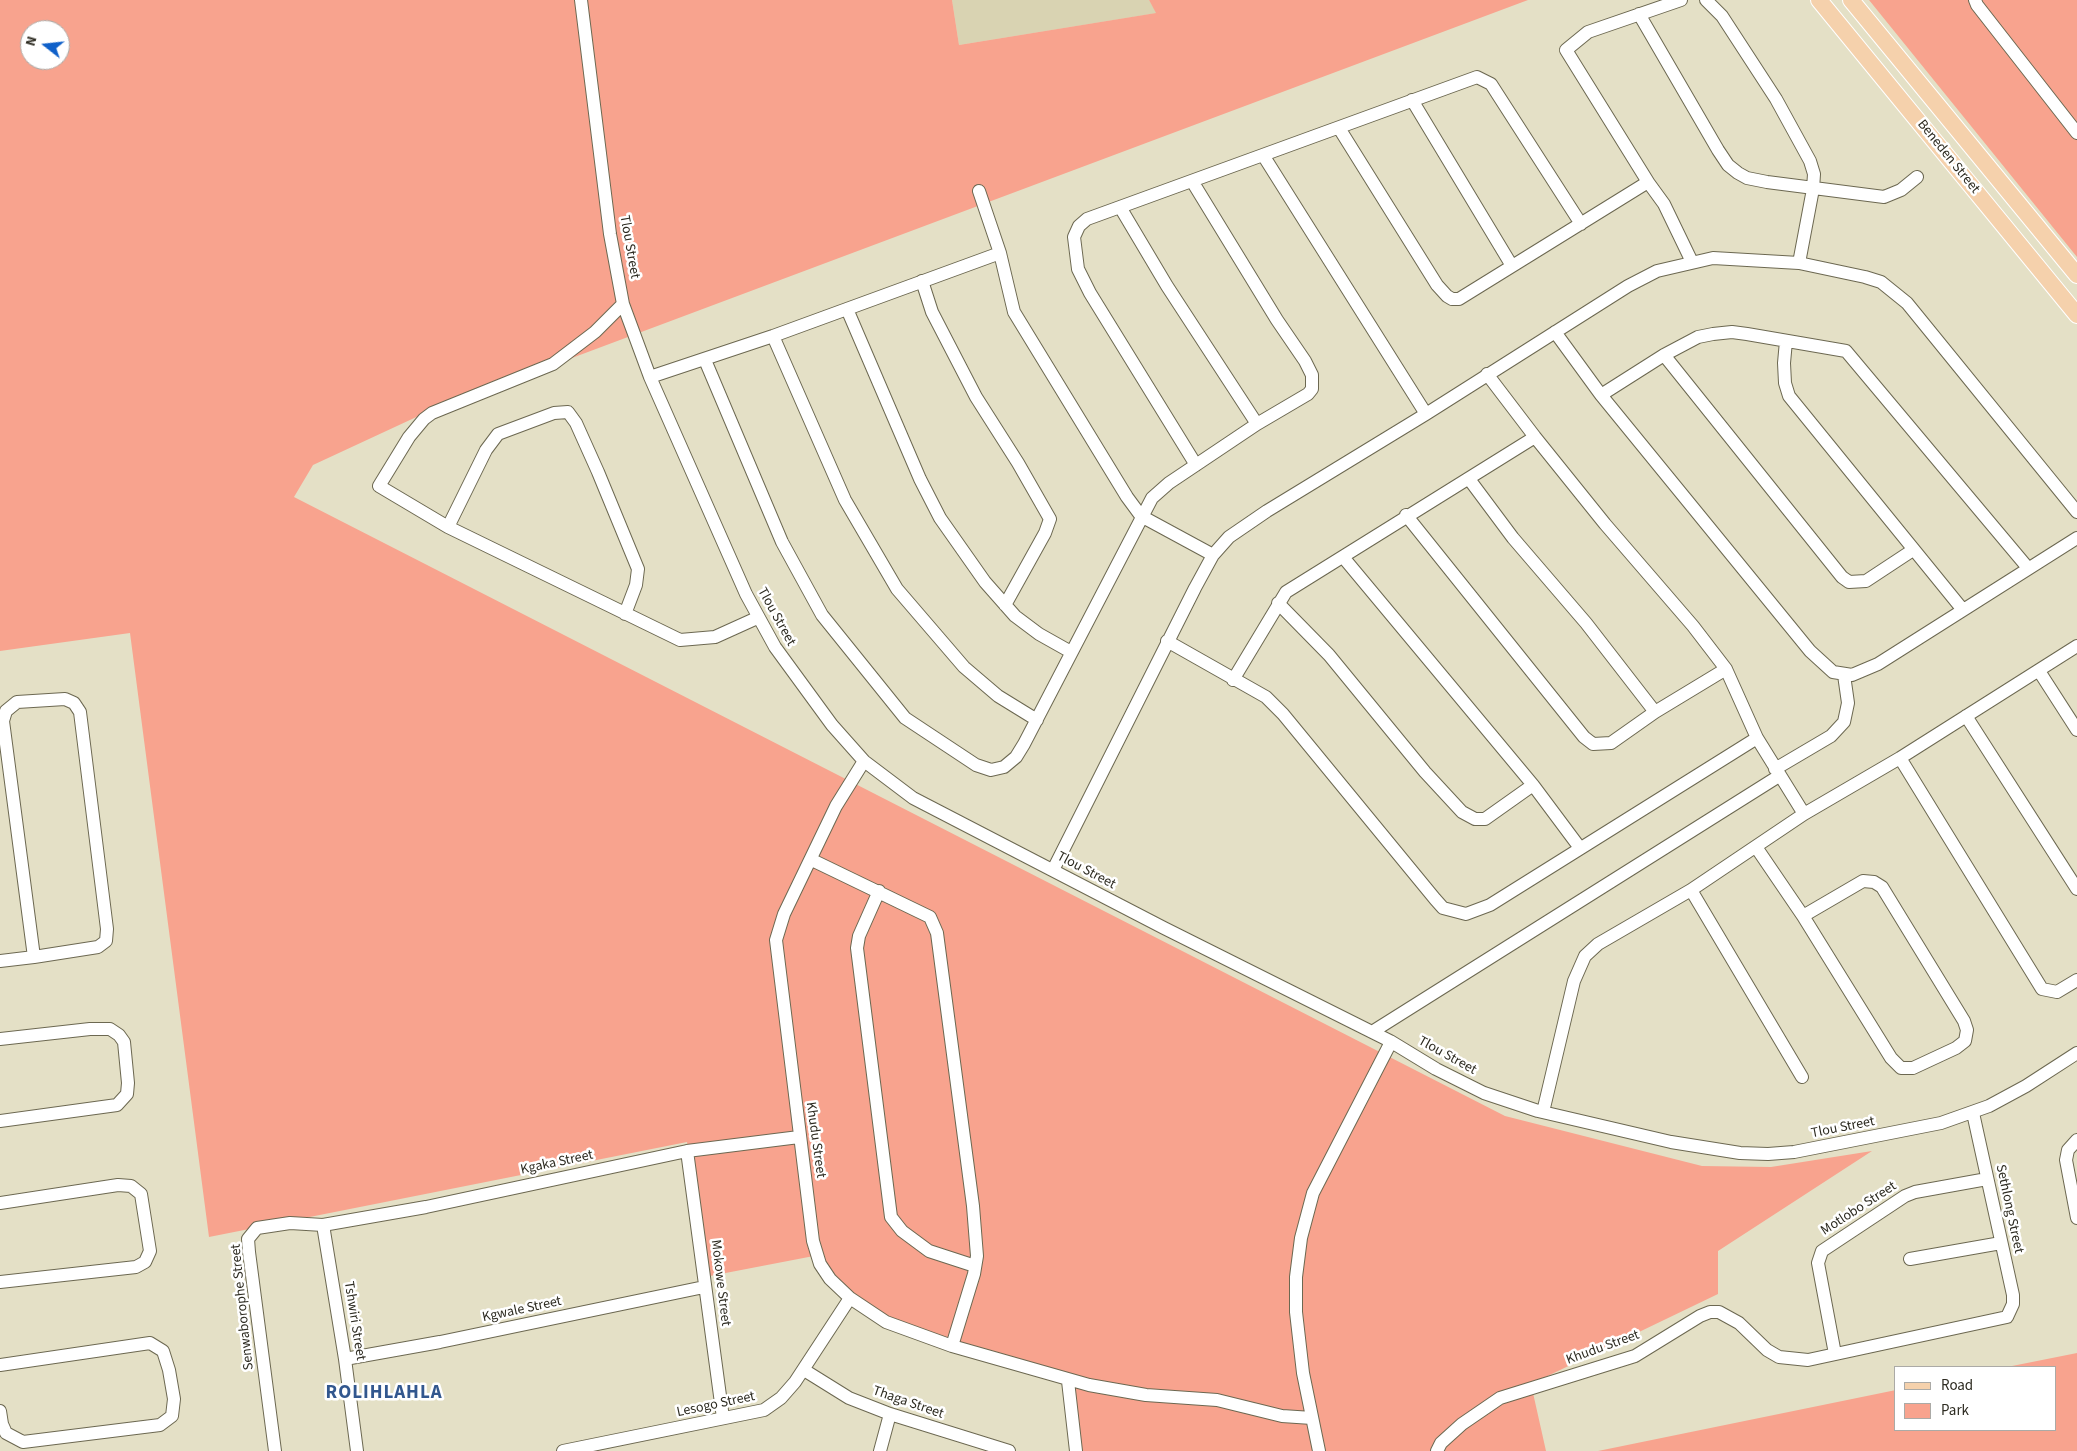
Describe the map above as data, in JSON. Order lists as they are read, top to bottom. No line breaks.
{"streets":{"main road":["Beneden Street"],"street":["Tlou Street","Khudu Street","Kgaka Street","Motlobo Street","Sethlong Street","Mokowe Street","Senwaborophe Street","Kgwale Street","Tshwiri Street","Thaga Street","Lesogo Street"]},"crossings":[["Tlou Street","Khudu Street"],["Tlou Street","Sethlong Street"],["Khudu Street","Kgaka Street"],["Khudu Street","Motlobo Street"],["Khudu Street","Sethlong Street"],["Khudu Street","Lesogo Street"],["Kgaka Street","Mokowe Street"],["Kgaka Street","Senwaborophe Street"],["Kgaka Street","Tshwiri Street"],["Motlobo Street","Sethlong Street"],["Mokowe Street","Kgwale Street"],["Mokowe Street","Lesogo Street"],["Senwaborophe Street","Tshwiri Street"],["Kgwale Street","Tshwiri Street"],["Thaga Street","Lesogo Street"]],"districts":["ROLIHLAHLA"],"legend":["Road","Park"],"north":"left"}
